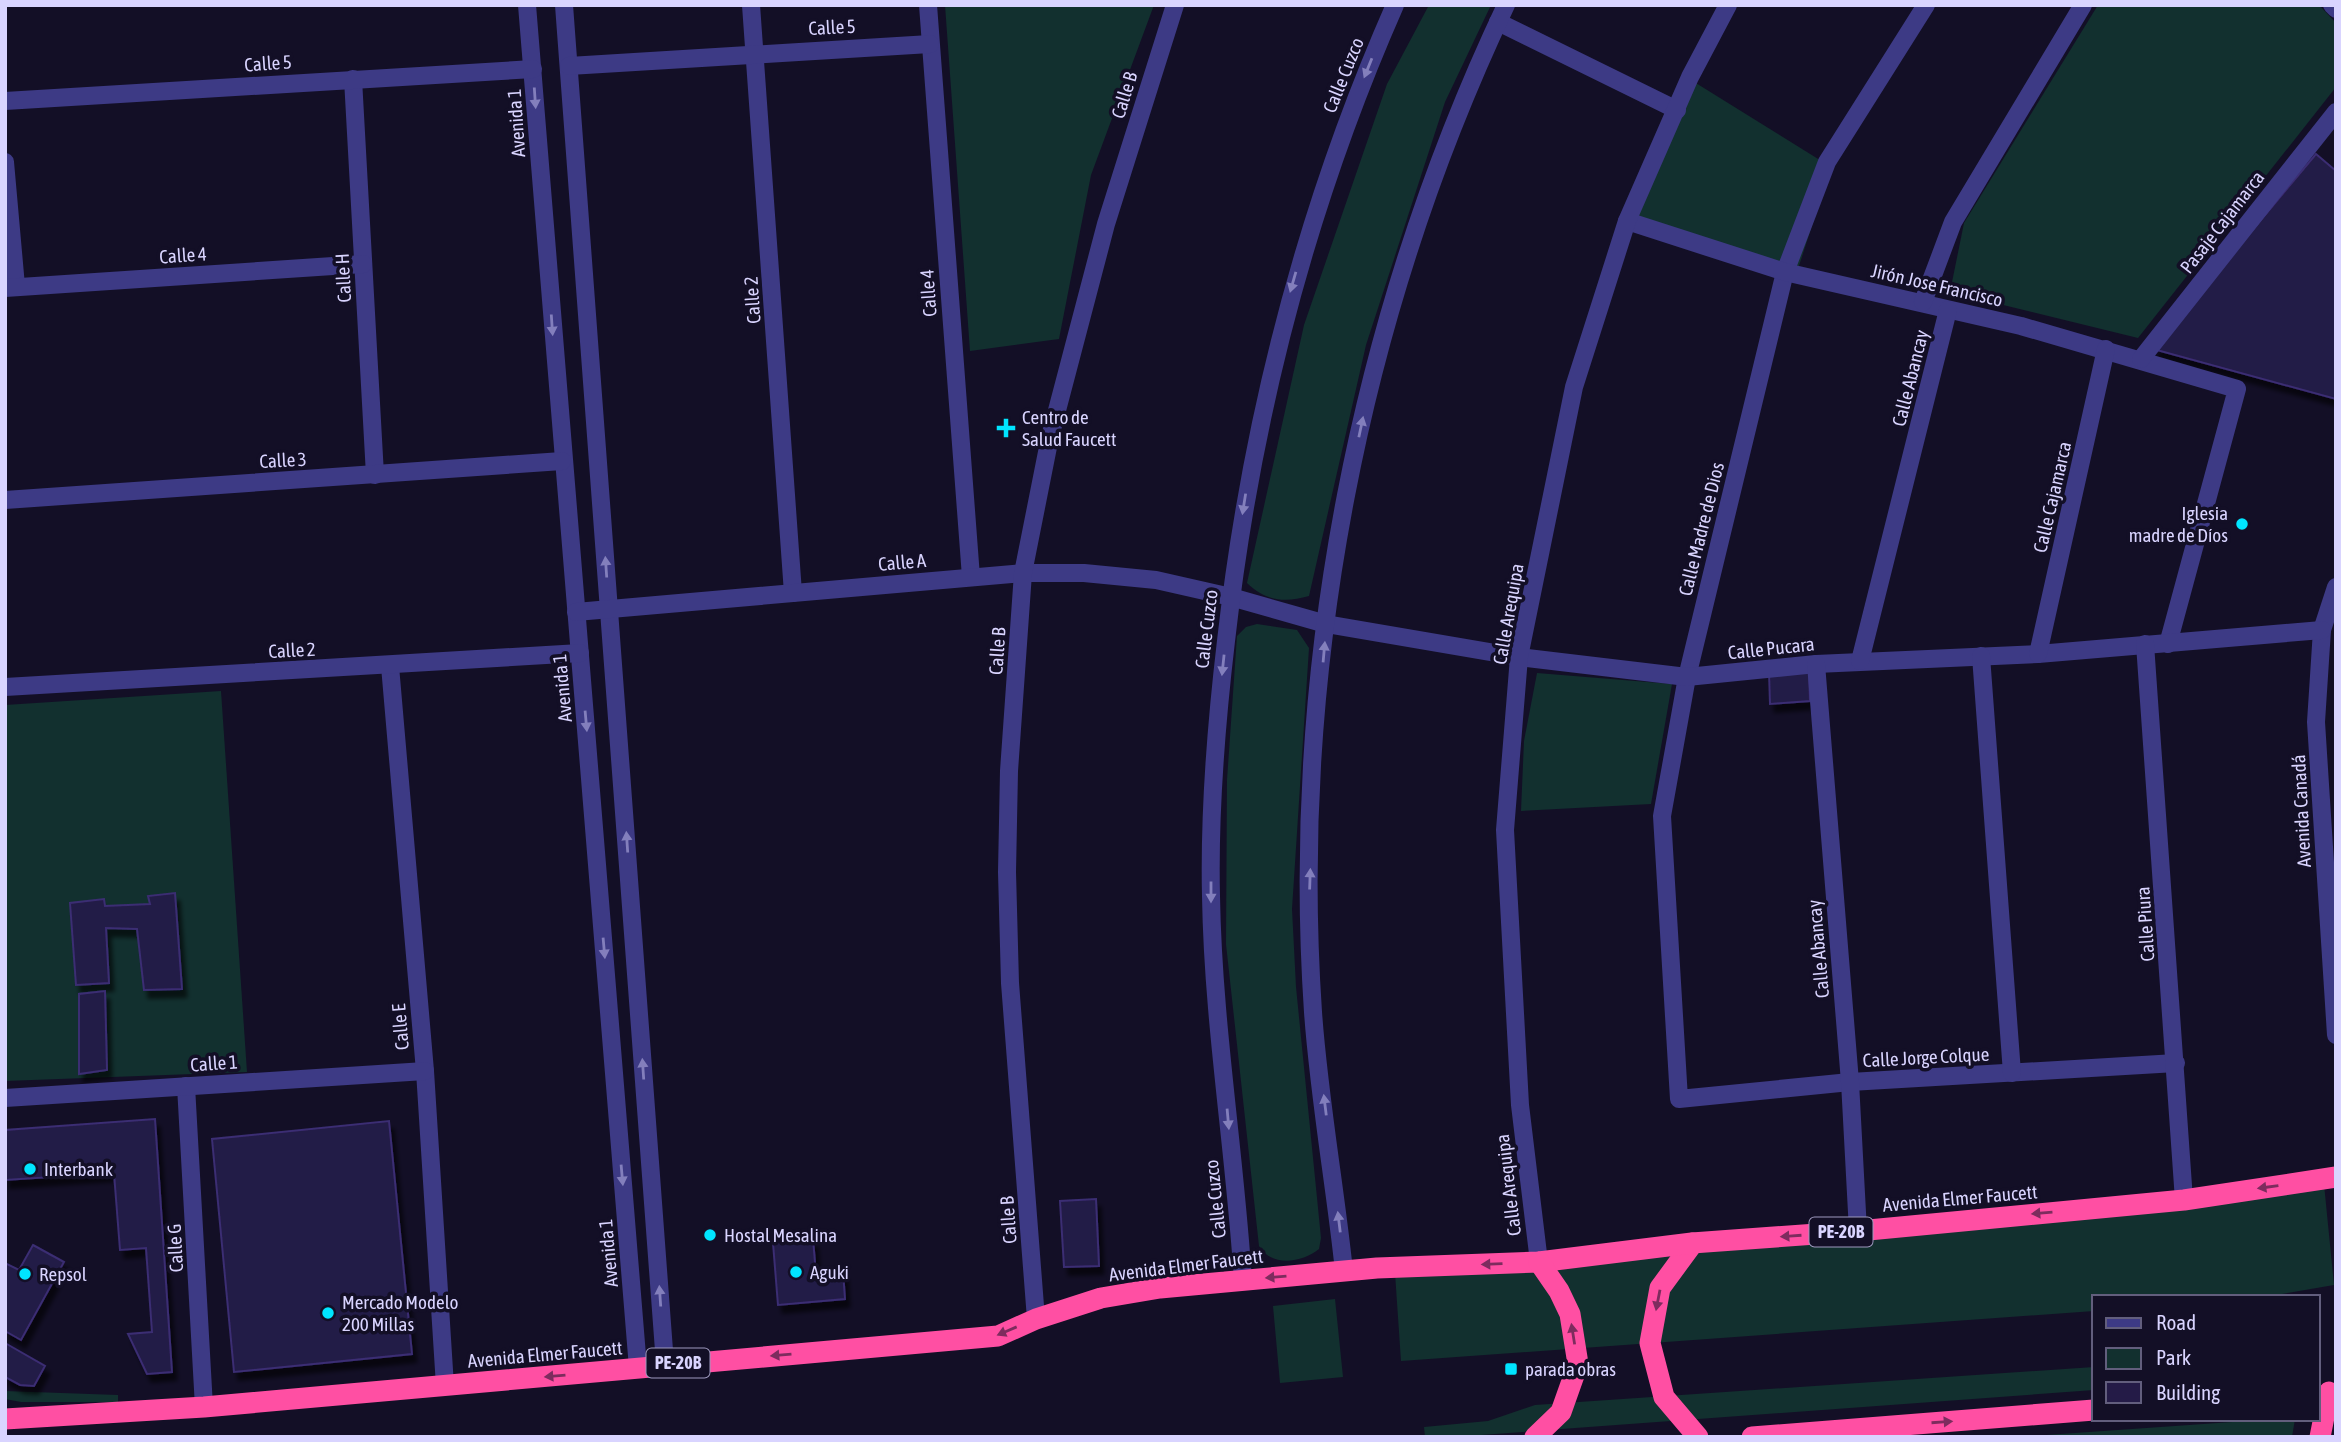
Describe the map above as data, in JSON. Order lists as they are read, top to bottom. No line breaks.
{"streets":{"highway":["Avenida Elmer Faucett","PE-20B"],"street":["Calle 5","Calle Cuzco","Calle B","Avenida 1","Pasaje Cajamarca","Calle 4","Calle H","Jirón Jose Francisco","Calle 2","Calle Abancay","Calle 3","Calle Cajamarca","Calle Madre de Dios","Calle A","Calle Arequipa","Calle Pucara","Avenida Canadá","Calle Piura","Calle E","Calle Jorge Colque","Calle 1","Calle G"]},"crossings":[["Calle 5","Avenida 1"],["Calle 5","Calle 4"],["Calle 5","Calle H"],["Calle 5","Calle 2"],["Calle Cuzco","Calle A"],["Calle Cuzco","Calle Pucara"],["Calle Cuzco","Avenida Elmer Faucett"],["Calle B","Calle A"],["Calle B","Avenida Elmer Faucett"],["Avenida 1","Calle 2"],["Avenida 1","Calle 3"],["Avenida 1","Calle A"],["Avenida 1","Avenida Elmer Faucett"],["Pasaje Cajamarca","Jirón Jose Francisco"],["Calle 4","Calle H"],["Calle 4","Calle A"],["Calle H","Calle 3"],["Jirón Jose Francisco","Calle Abancay"],["Jirón Jose Francisco","Calle Cajamarca"],["Jirón Jose Francisco","Calle Madre de Dios"],["Jirón Jose Francisco","Calle Arequipa"],["Jirón Jose Francisco","Calle Pucara"],["Calle 2","Calle A"],["Calle 2","Calle E"],["Calle Abancay","Calle Pucara"],["Calle Abancay","Calle Jorge Colque"],["Calle Abancay","Avenida Elmer Faucett"],["Calle Cajamarca","Calle Pucara"],["Calle Madre de Dios","Calle Pucara"],["Calle Madre de Dios","Calle Jorge Colque"],["Calle A","Calle Pucara"],["Calle Arequipa","Calle Pucara"],["Calle Arequipa","Avenida Elmer Faucett"],["Calle Pucara","Avenida Canadá"],["Calle Pucara","Calle Piura"],["Calle Piura","Calle Jorge Colque"],["Calle Piura","Avenida Elmer Faucett"],["Calle E","Calle 1"],["Calle E","Avenida Elmer Faucett"],["Calle 1","Calle G"],["Avenida Elmer Faucett","Calle G"]],"one_way":["Avenida Elmer Faucett"],"places":{"health":["Centro de Salud Faucett"],"other":["Iglesia madre de Díos","Interbank","Hostal Mesalina","Aguki","Repsol","Mercado Modelo 200 Millas"],"transit":["parada obras"]},"legend":["Road","Park","Building"]}
